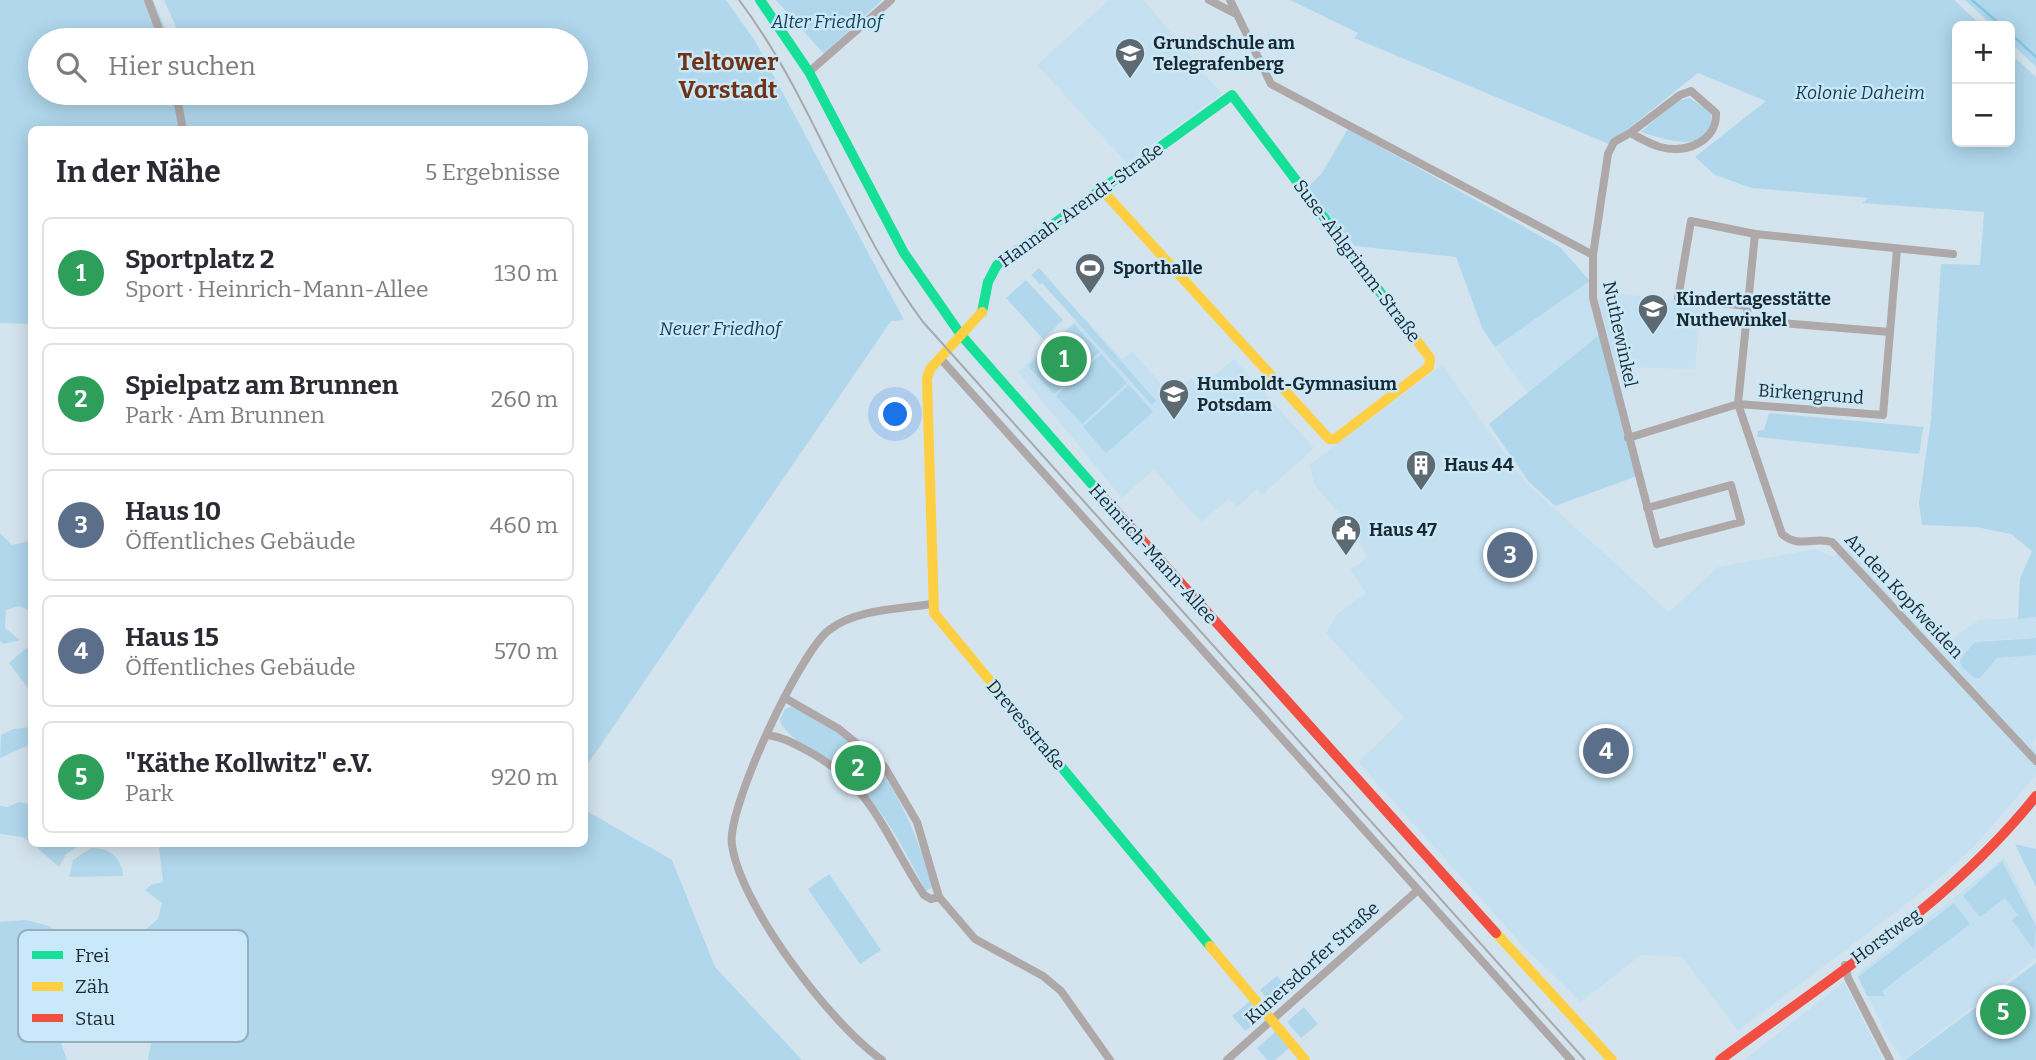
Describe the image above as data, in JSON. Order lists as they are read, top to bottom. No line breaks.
{"streets":{"street":["Hannah-Arendt-Straße","Suse-Ahlgrimm-Straße","Nuthewinkel","Birkengrund","Heinrich-Mann-Allee","An den Kopfweiden","Drevesstraße","Horstweg","Kunersdorfer Straße"]},"crossings":[["Hannah-Arendt-Straße","Suse-Ahlgrimm-Straße"],["Hannah-Arendt-Straße","Heinrich-Mann-Allee"],["Birkengrund","An den Kopfweiden"],["Heinrich-Mann-Allee","Kunersdorfer Straße"],["Drevesstraße","Kunersdorfer Straße"]],"districts":["Teltower Vorstadt"],"parks":["Alter Friedhof","Kolonie Daheim","Neuer Friedhof"],"places":{"school or university":["Grundschule am Telegrafenberg","Kindertagesstätte Nuthewinkel","Humboldt-Gymnasium Potsdam"],"sports":["Sporthalle"],"building":["Haus 44"],"public building":["Haus 47"]},"legend":["Frei","Zäh","Stau"],"page":{"map_buttons":["+","−"],"search":"Hier suchen","heading":["In der Nähe","5 Ergebnisse"],"list":[{"mark":"1","name":"Sportplatz 2","note":"Sport · Heinrich-Mann-Allee","value":"130 m"},{"mark":"2","name":"Spielpatz am Brunnen","note":"Park · Am Brunnen","value":"260 m"},{"mark":"3","name":"Haus 10","note":"Öffentliches Gebäude","value":"460 m"},{"mark":"4","name":"Haus 15","note":"Öffentliches Gebäude","value":"570 m"},{"mark":"5","name":"\"Käthe Kollwitz\" e.V.","note":"Park","value":"920 m"}],"pins":["1","3","4","2","5"]}}
